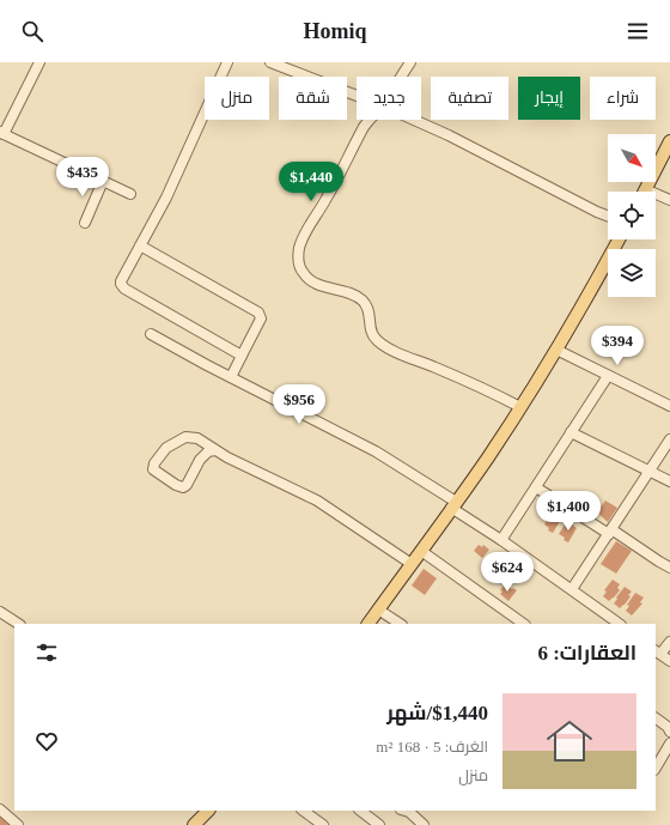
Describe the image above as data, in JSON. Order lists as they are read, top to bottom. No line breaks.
{"north":"bottom right","page":{"header":"Homiq","chip":["شراء","إيجار","تصفية","جديد","شقة","منزل"],"price":["$435","$1,440","$394","$956","$1,400","$624"],"heading":"العقارات: 6","list":[{"name":"$1,440/شهر","note":"الغرف: 5 · 168 m² · منزل"}]}}
